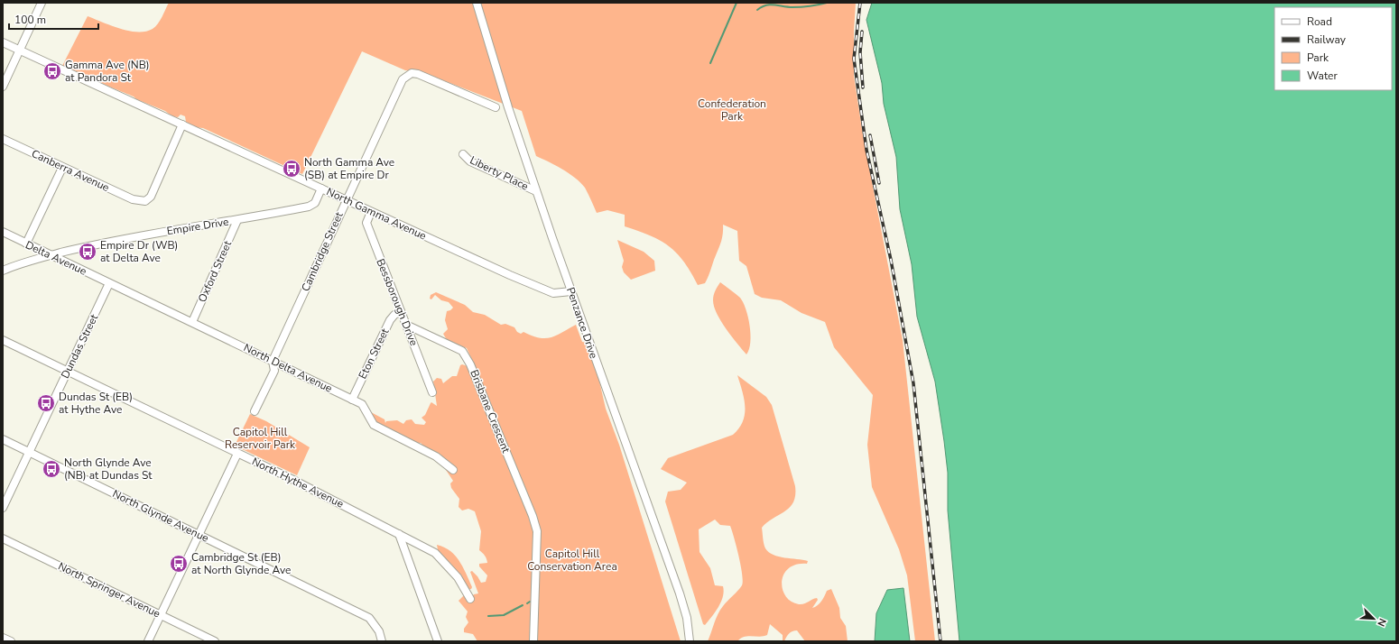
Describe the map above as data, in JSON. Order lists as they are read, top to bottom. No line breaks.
{"streets":{"street":["Canberra Avenue","Liberty Place","North Gamma Avenue","Empire Drive","Cambridge Street","Delta Avenue","Oxford Street","Bessborough Drive","Penzance Drive","Dundas Street","Eton Street","North Delta Avenue","Brisbane Crescent","North Hythe Avenue","North Glynde Avenue","North Springer Avenue"]},"crossings":[["Canberra Avenue","North Gamma Avenue"],["Liberty Place","Penzance Drive"],["North Gamma Avenue","Empire Drive"],["North Gamma Avenue","Cambridge Street"],["North Gamma Avenue","Bessborough Drive"],["North Gamma Avenue","Penzance Drive"],["Empire Drive","Delta Avenue"],["Empire Drive","Oxford Street"],["Cambridge Street","North Delta Avenue"],["Delta Avenue","Dundas Street"],["Delta Avenue","North Delta Avenue"],["Oxford Street","North Delta Avenue"],["Bessborough Drive","Eton Street"],["Bessborough Drive","Brisbane Crescent"],["Dundas Street","North Delta Avenue"],["Dundas Street","North Hythe Avenue"],["Dundas Street","North Glynde Avenue"],["Eton Street","North Delta Avenue"]],"parks":["Confederation Park","Capitol Hill Reservoir Park","Capitol Hill Conservation Area"],"places":{"bus stop":["Gamma Ave (NB) at Pandora St","North Gamma Ave (SB) at Empire Dr","Empire Dr (WB) at Delta Ave","Dundas St (EB) at Hythe Ave","North Glynde Ave (NB) at Dundas St","Cambridge St (EB) at North Glynde Ave"]},"legend":["Road","Railway","Park","Water"],"scale_bar":"100 m","north":"bottom right"}
